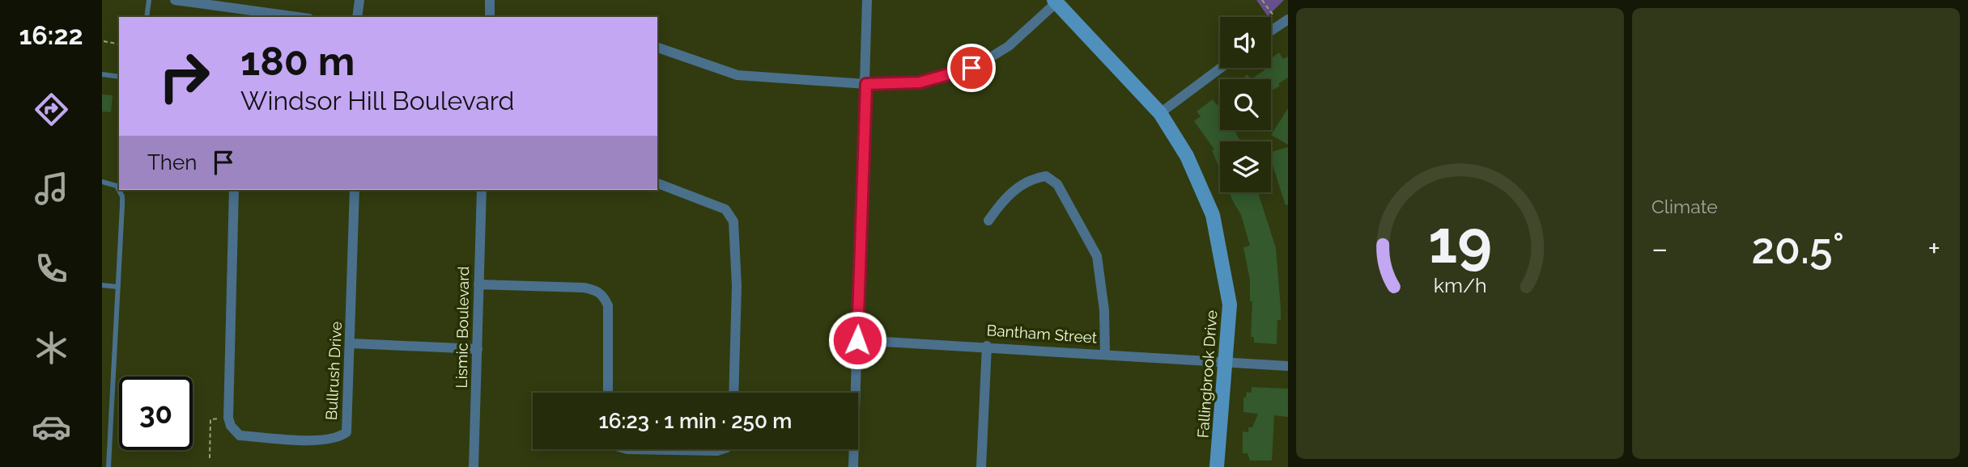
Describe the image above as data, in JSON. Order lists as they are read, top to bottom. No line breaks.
{"streets":{"street":["Lismic Boulevard","Bantham Street","Bullrush Drive","Fallingbrook Drive"]},"crossings":[["Bantham Street","Fallingbrook Drive"]],"page":{"tabs":"16:22","tile":"Climate","turn":["180 m","Windsor Hill Boulevard"],"then":"Then","heat":["−","20.5°","+"],"limit":"30","trip":"16:23 · 1 min · 250 m","gauge":["19","km/h"]}}
